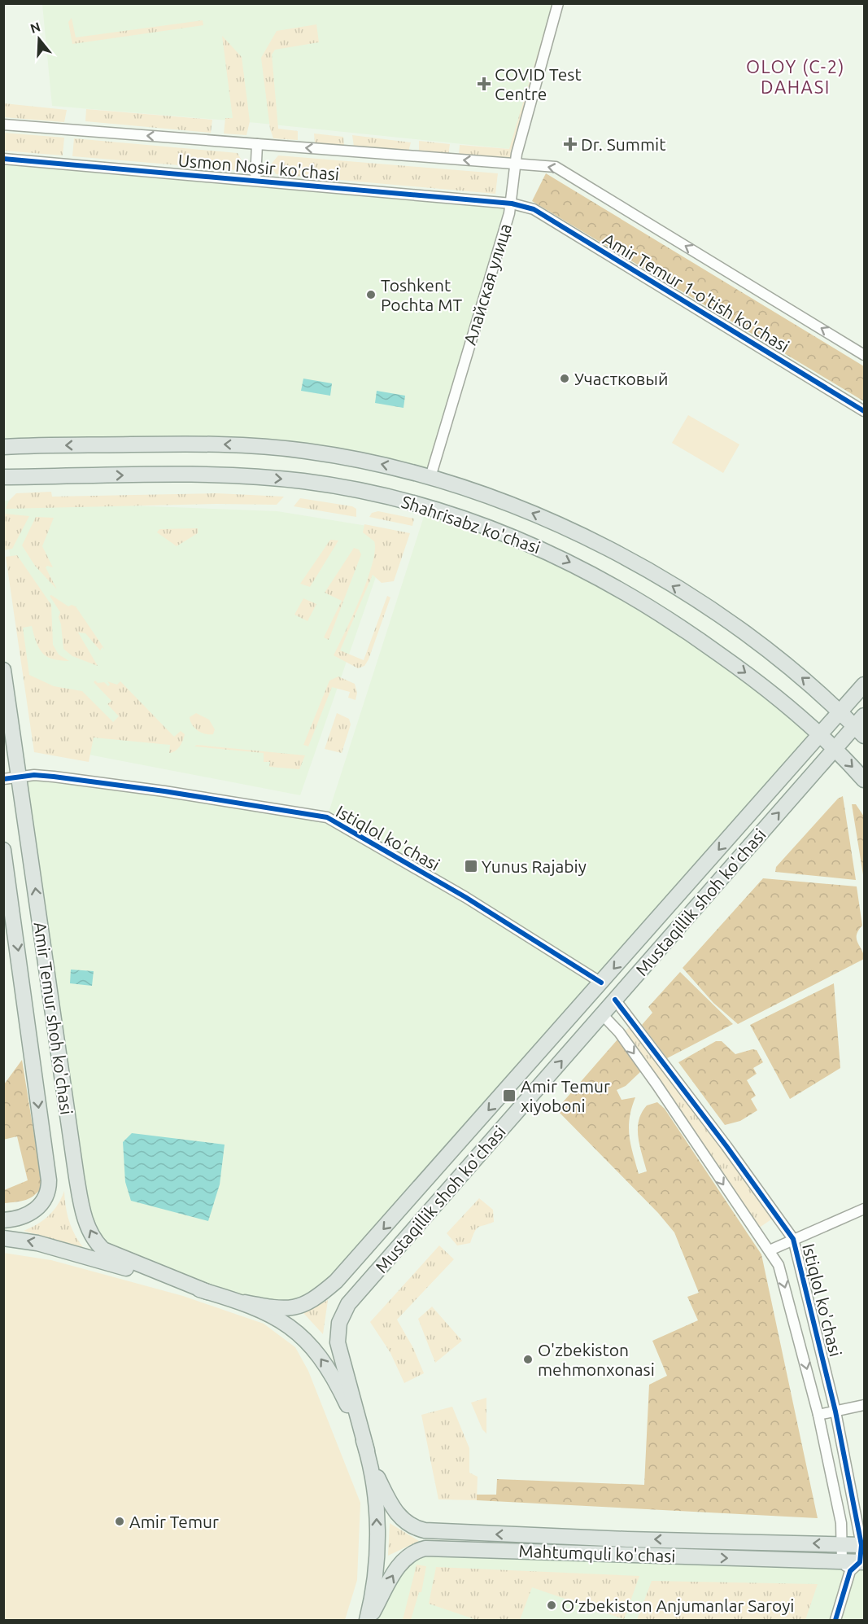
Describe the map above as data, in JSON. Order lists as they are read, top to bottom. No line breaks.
{"streets":{"main road":["Shahrisabz ko'chasi","Mustaqillik shoh ko'chasi","Amir Temur shoh ko'chasi","Mahtumquli ko'chasi"],"street":["Usmon Nosir ko'chasi","Алайская улица","Amir Temur 1-o'tish ko'chasi","Istiqlol ko'chasi"]},"crossings":[["Usmon Nosir ko'chasi","Алайская улица"],["Usmon Nosir ko'chasi","Amir Temur 1-o'tish ko'chasi"],["Алайская улица","Amir Temur 1-o'tish ko'chasi"],["Алайская улица","Shahrisabz ko'chasi"],["Shahrisabz ko'chasi","Mustaqillik shoh ko'chasi"],["Istiqlol ko'chasi","Mustaqillik shoh ko'chasi"],["Istiqlol ko'chasi","Amir Temur shoh ko'chasi"],["Istiqlol ko'chasi","Mahtumquli ko'chasi"],["Mustaqillik shoh ko'chasi","Mahtumquli ko'chasi"]],"districts":["OLOY (C-2) DAHASI"],"places":{"health":["COVID Test Centre","Dr. Summit"],"other":["Toshkent Pochta MT","Участковый","O'zbekiston mehmonxonasi","Amir Temur","O‘zbekiston Anjumanlar Saroyi"],"transit":["Yunus Rajabiy","Amir Temur xiyoboni"]},"north":"top"}
